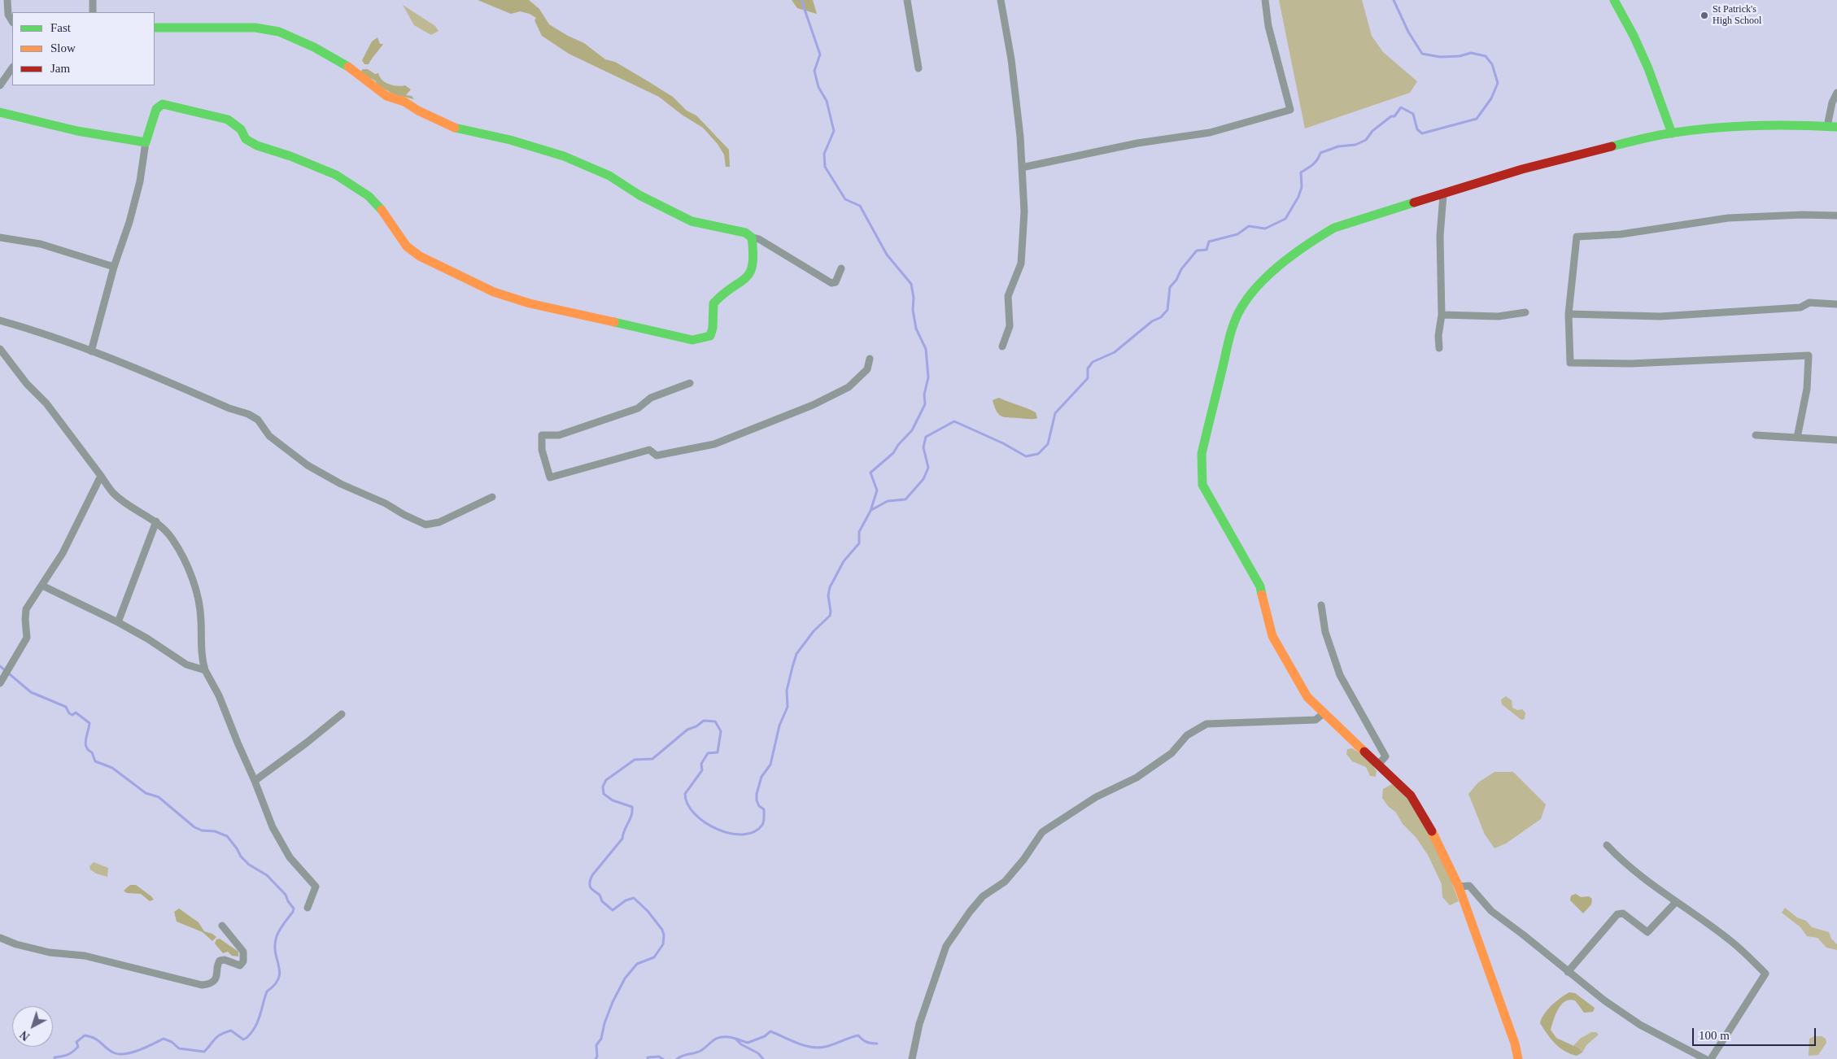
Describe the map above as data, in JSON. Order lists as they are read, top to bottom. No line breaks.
{"places":["St Patrick's High School"],"legend":["Fast","Slow","Jam"],"scale_bar":"100 m","north":"bottom left"}
